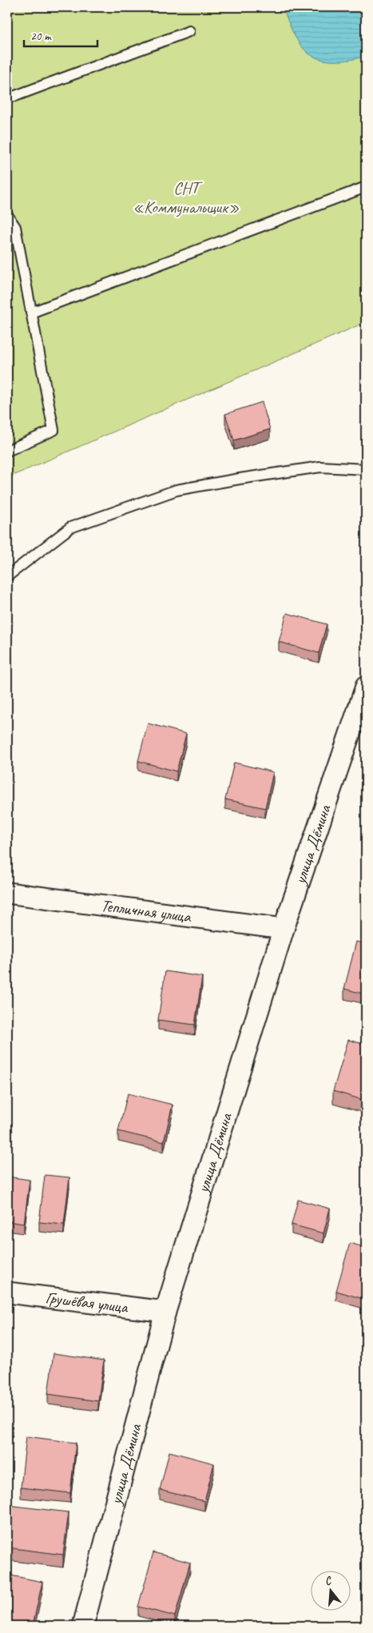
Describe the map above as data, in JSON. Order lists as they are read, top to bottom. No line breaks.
{"streets":{"street":["улица Дёмина","Тепличная улица","Грушёвая улица"]},"crossings":[["улица Дёмина","Тепличная улица"],["улица Дёмина","Грушёвая улица"]],"parks":["СНТ «Коммунальщик»"],"scale_bar":"20 m","north":"top"}
